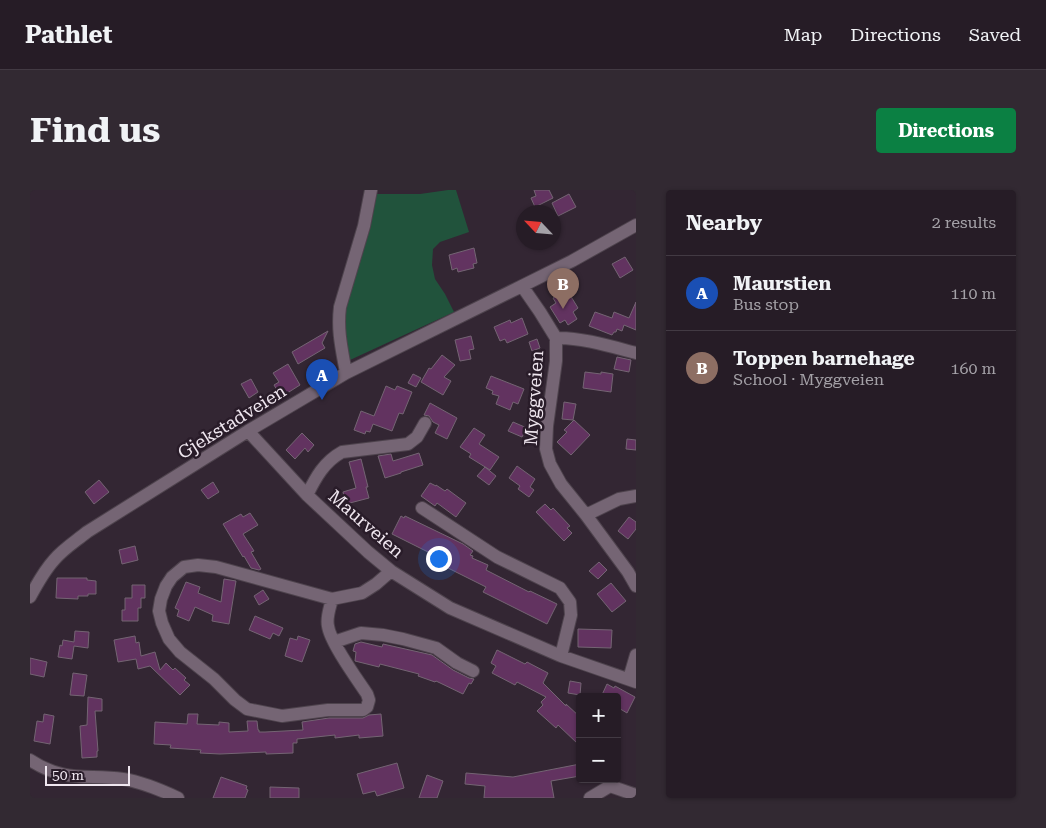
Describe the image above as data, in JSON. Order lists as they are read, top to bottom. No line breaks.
{"streets":{"street":["Myggveien","Gjekstadveien","Maurveien"]},"crossings":[["Myggveien","Gjekstadveien"],["Gjekstadveien","Maurveien"]],"scale_bar":"50 m","north":"top left","page":{"header":"Pathlet","nav":["Map","Directions","Saved"],"buttons":"Directions","title":"Find us","heading":["Nearby","2 results"],"list":[{"mark":"A","name":"Maurstien","note":"Bus stop","value":"110 m"},{"mark":"B","name":"Toppen barnehage","note":"School · Myggveien","value":"160 m"}],"pins":["B","A"],"map_buttons":["+","−"],"scale":"50 m"}}
